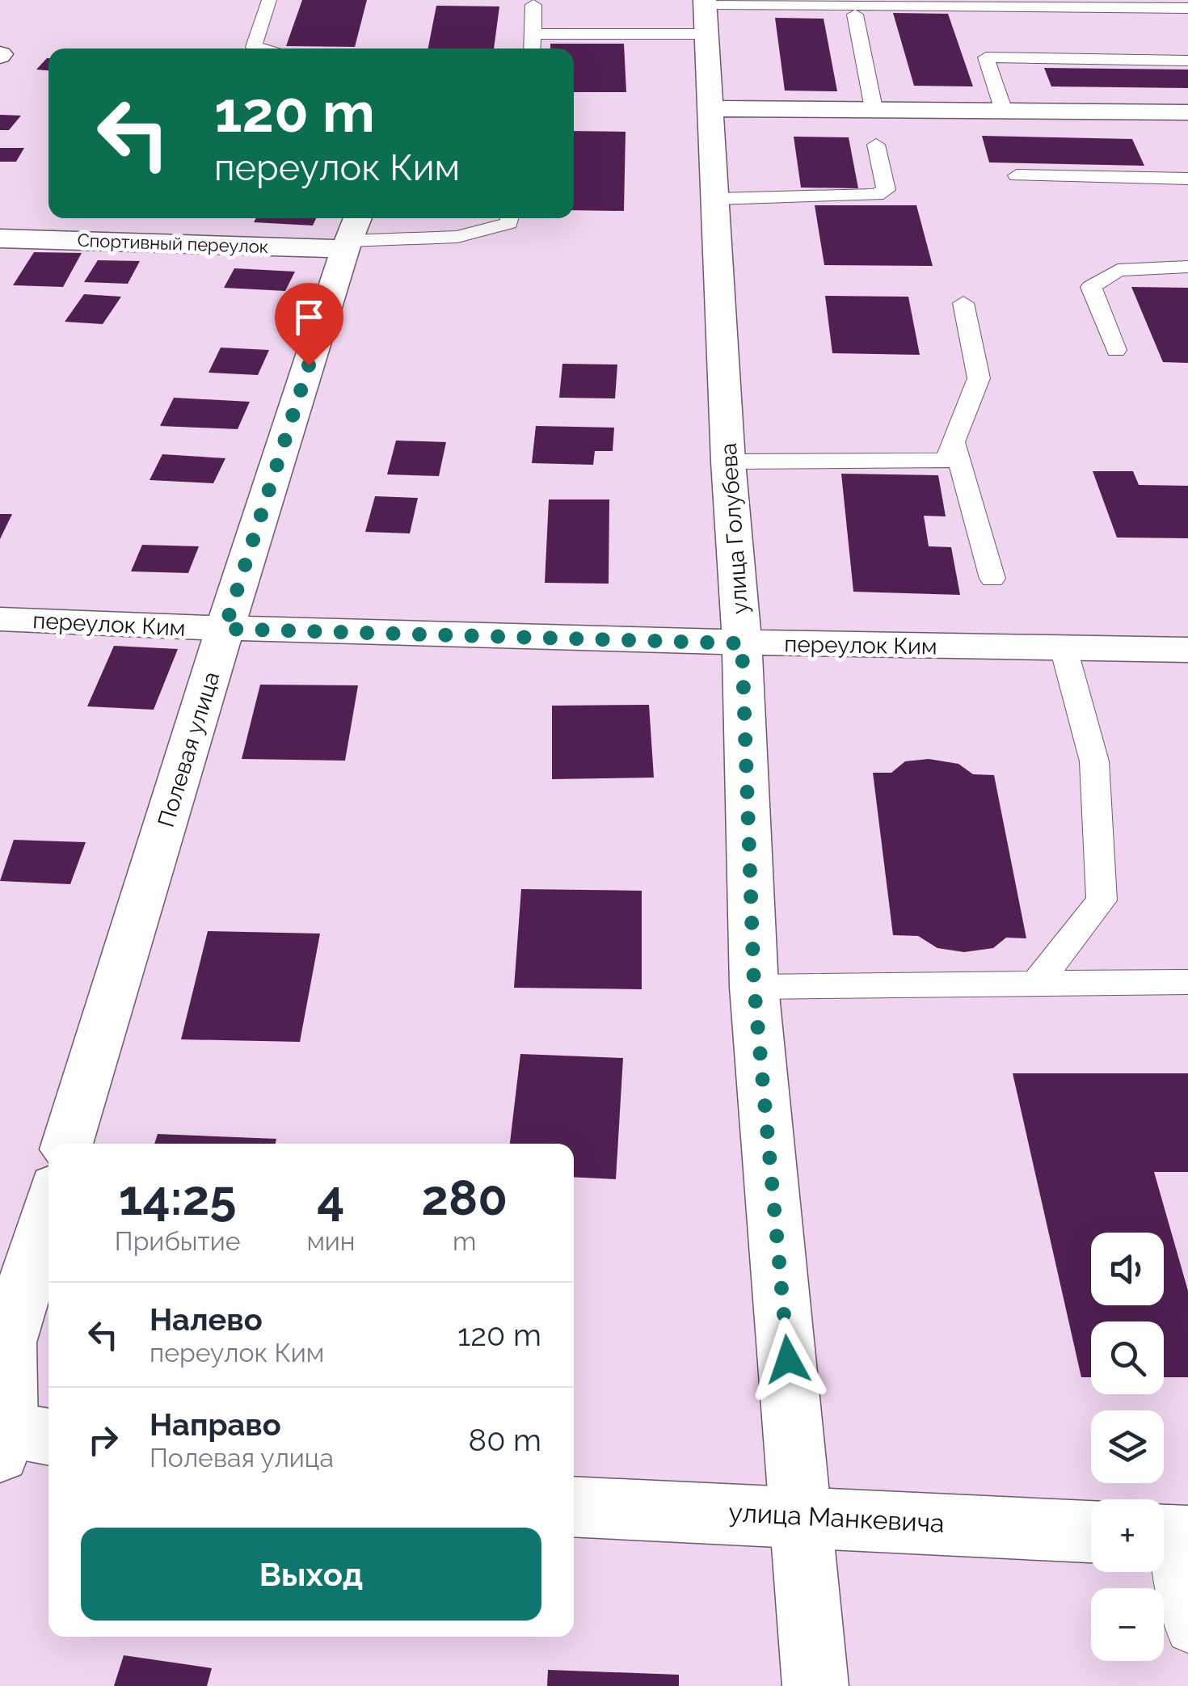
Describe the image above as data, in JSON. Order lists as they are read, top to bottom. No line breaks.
{"streets":{"street":["Спортивный переулок","улица Голубева","переулок Ким","Полевая улица","улица Манкевича"]},"crossings":[["Спортивный переулок","Полевая улица"],["улица Голубева","переулок Ким"],["улица Голубева","улица Манкевича"],["переулок Ким","Полевая улица"]],"page":{"turn":["120 m","переулок Ким"],"eta":["14:25","Прибытие","4","мин","280","m"],"map_buttons":["+","−"],"list":[{"name":"Налево","note":"переулок Ким","value":"120 m"},{"name":"Направо","note":"Полевая улица","value":"80 m"}],"buttons":"Выход"}}
